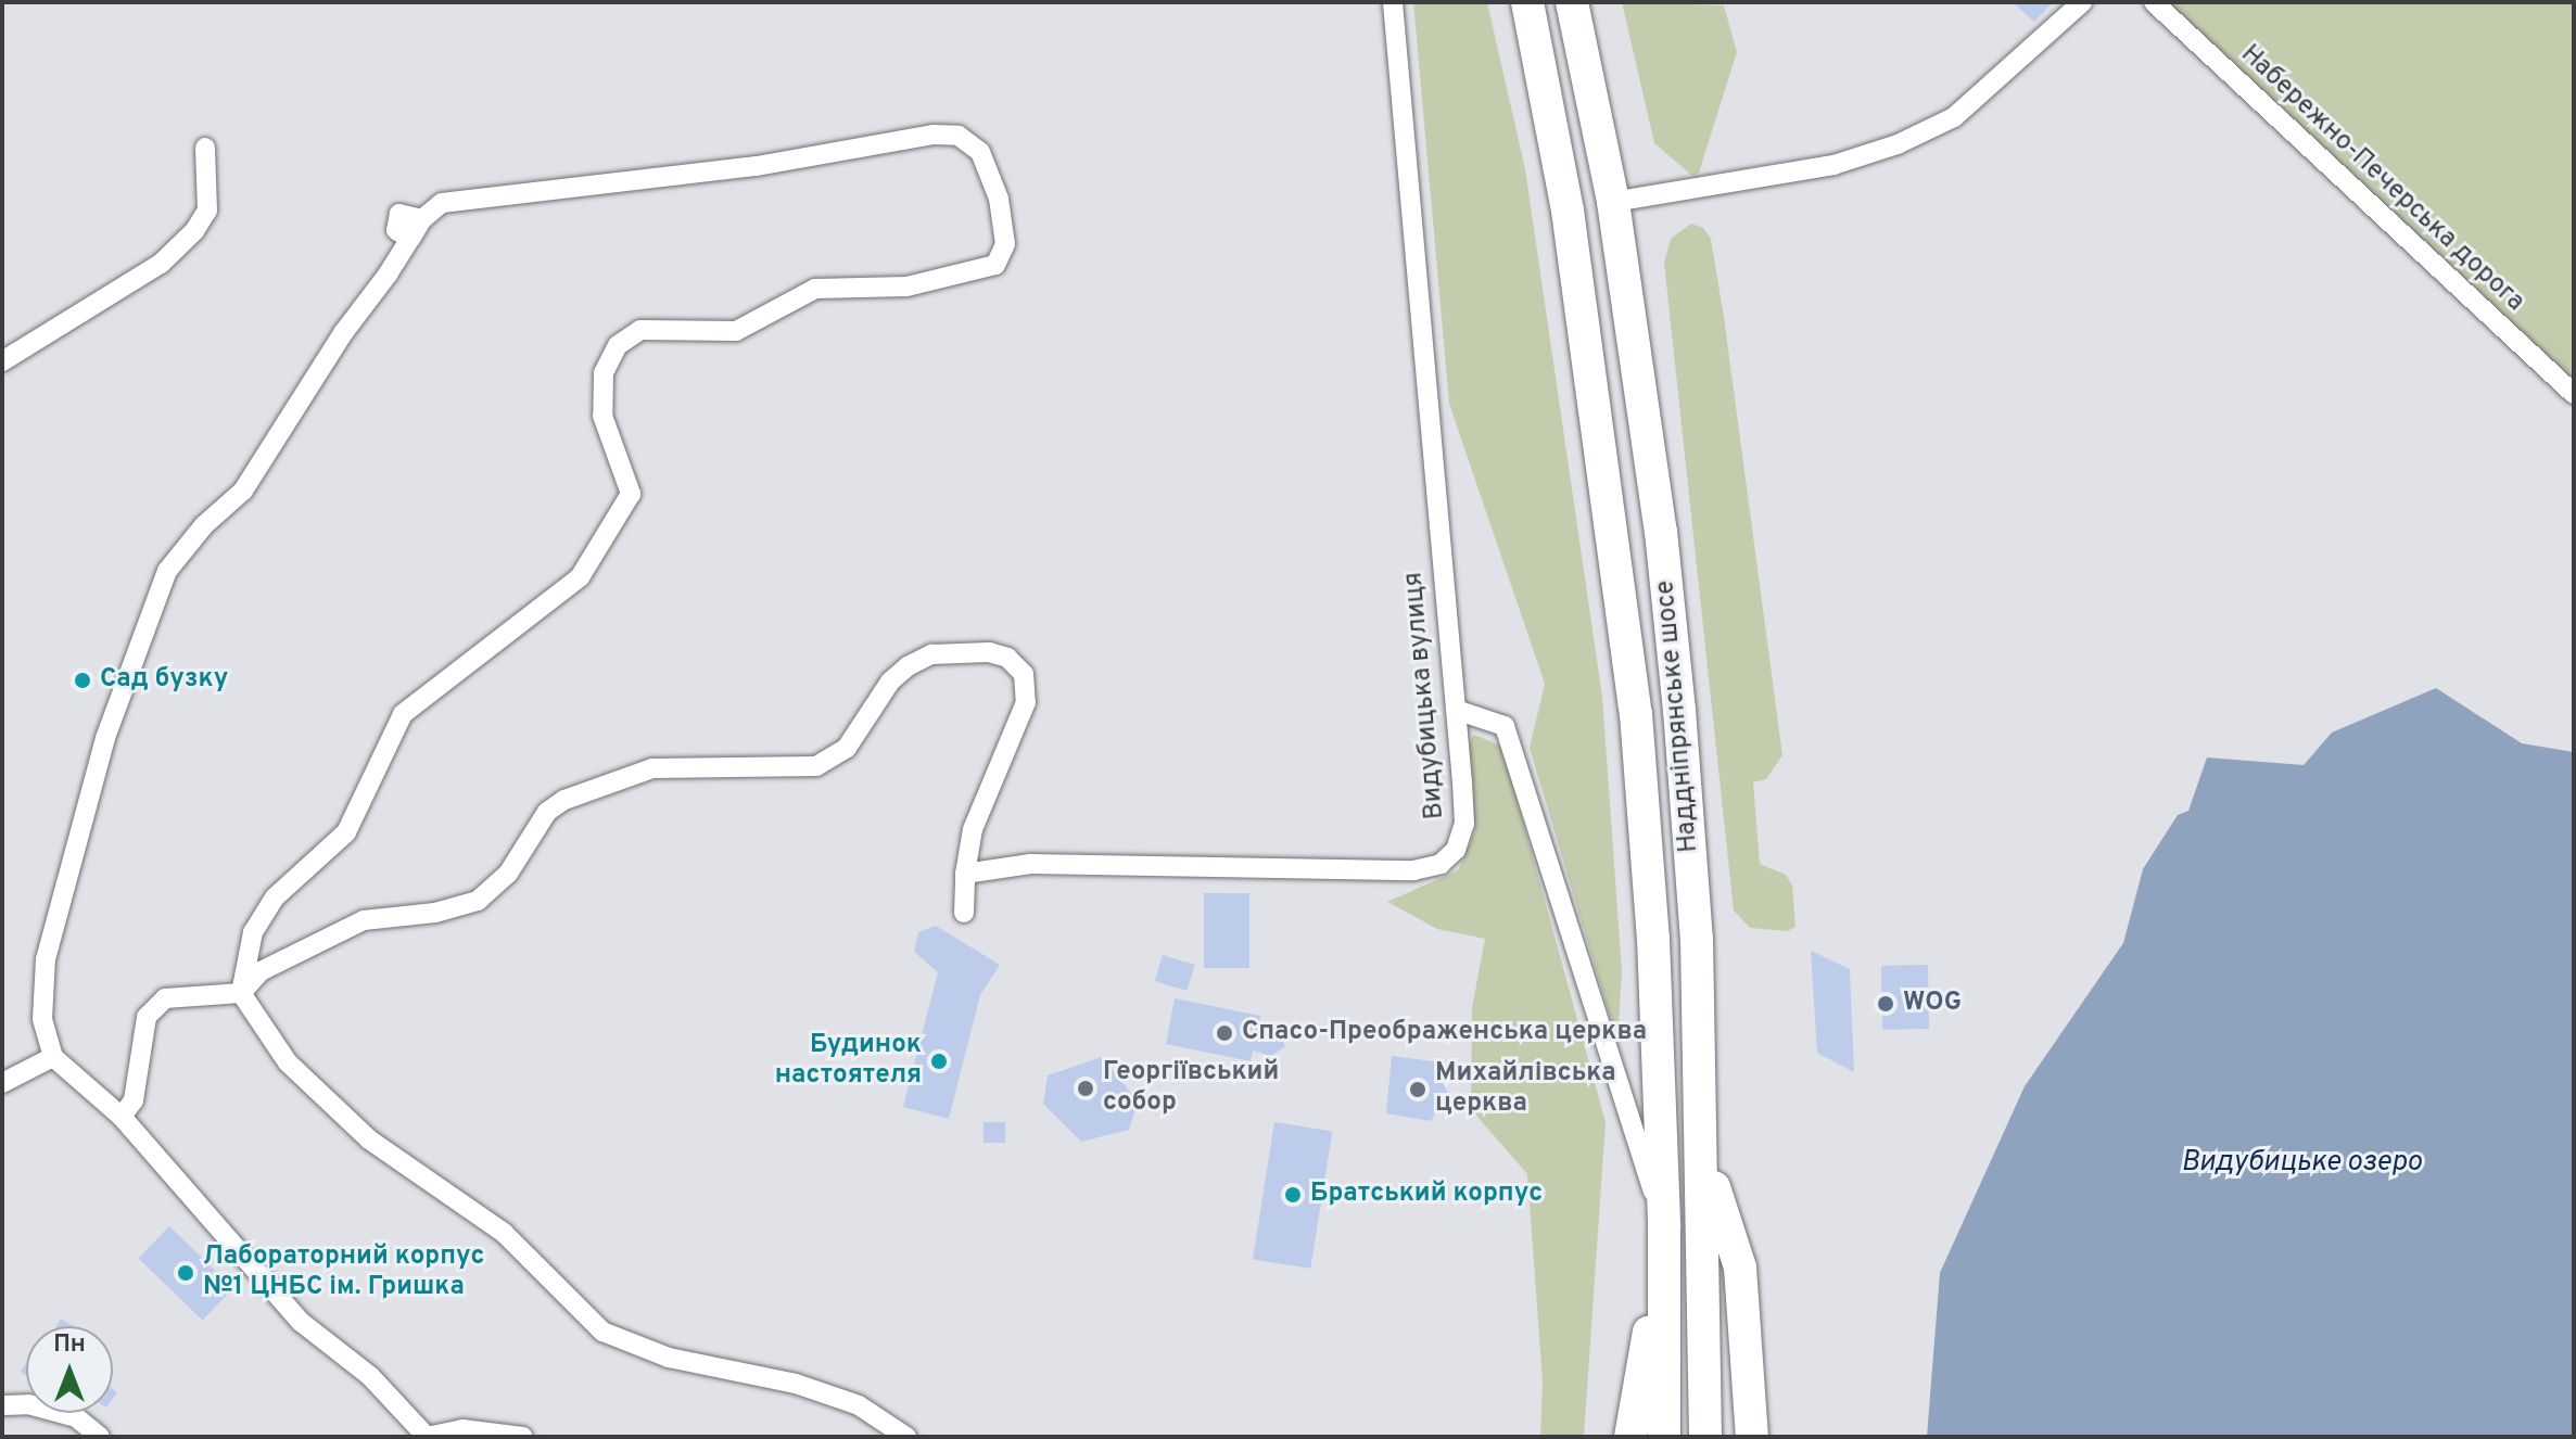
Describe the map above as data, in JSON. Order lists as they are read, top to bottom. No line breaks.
{"streets":{"main road":["Наддніпрянське шосе"],"street":["Набережно-Печерська дорога","Видубицька вулиця"]},"water":["Видубицьке озеро"],"places":["Сад бузку","WOG","Спасо-Преображенська церква","Будинок настоятеля","Георгіївський собор","Михайлівська церква","Братський корпус","Лабораторний корпус №1 ЦНБС ім. Гришка"],"north":"top"}
